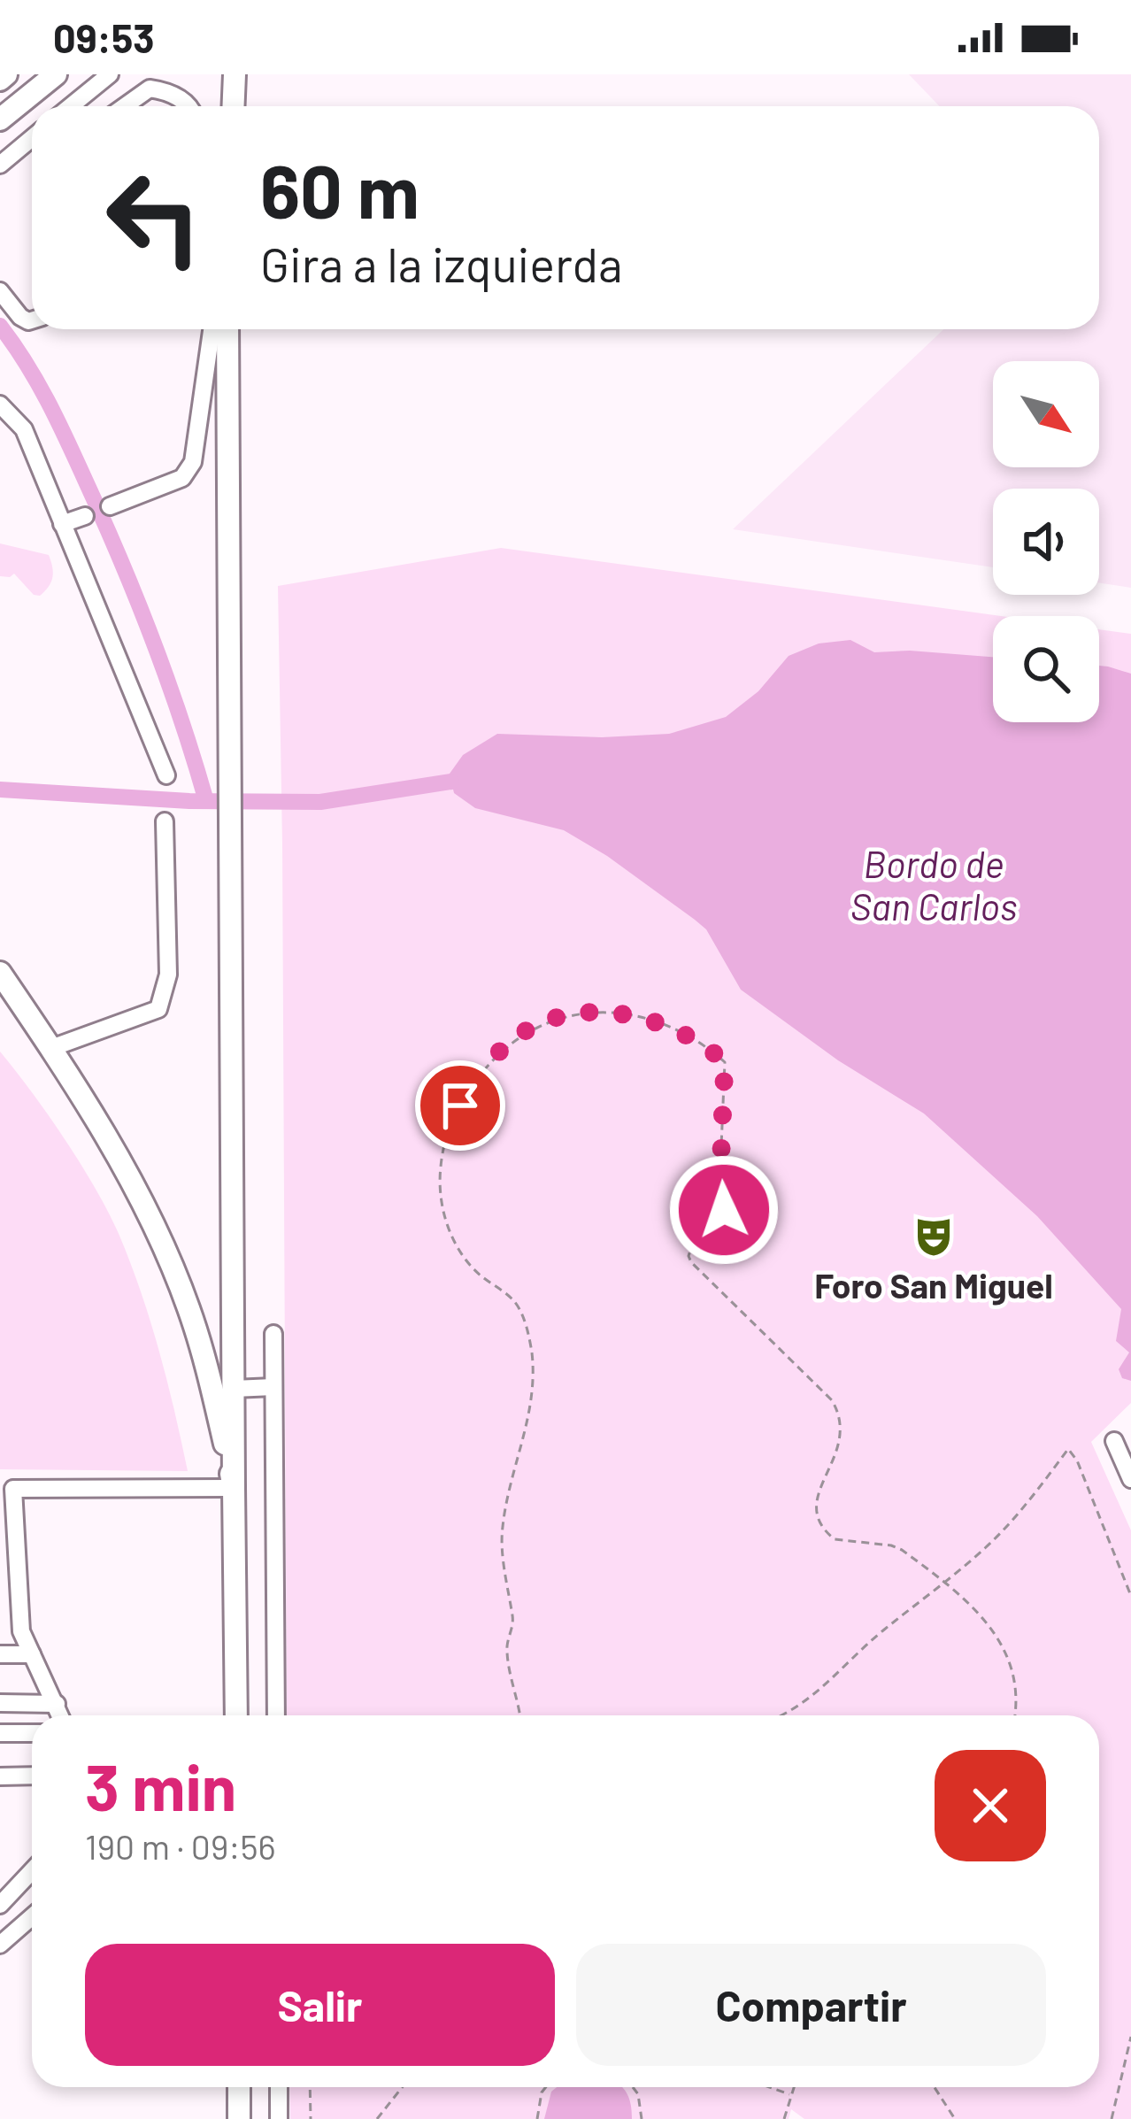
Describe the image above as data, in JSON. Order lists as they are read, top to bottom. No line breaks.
{"water":["Bordo de San Carlos"],"places":{"theatre":["Foro San Miguel"]},"north":"bottom right","page":{"status":"09:53","turn":["60 m","Gira a la izquierda"],"heading":["3 min","190 m · 09:56"],"buttons":["Salir","Compartir"]}}
